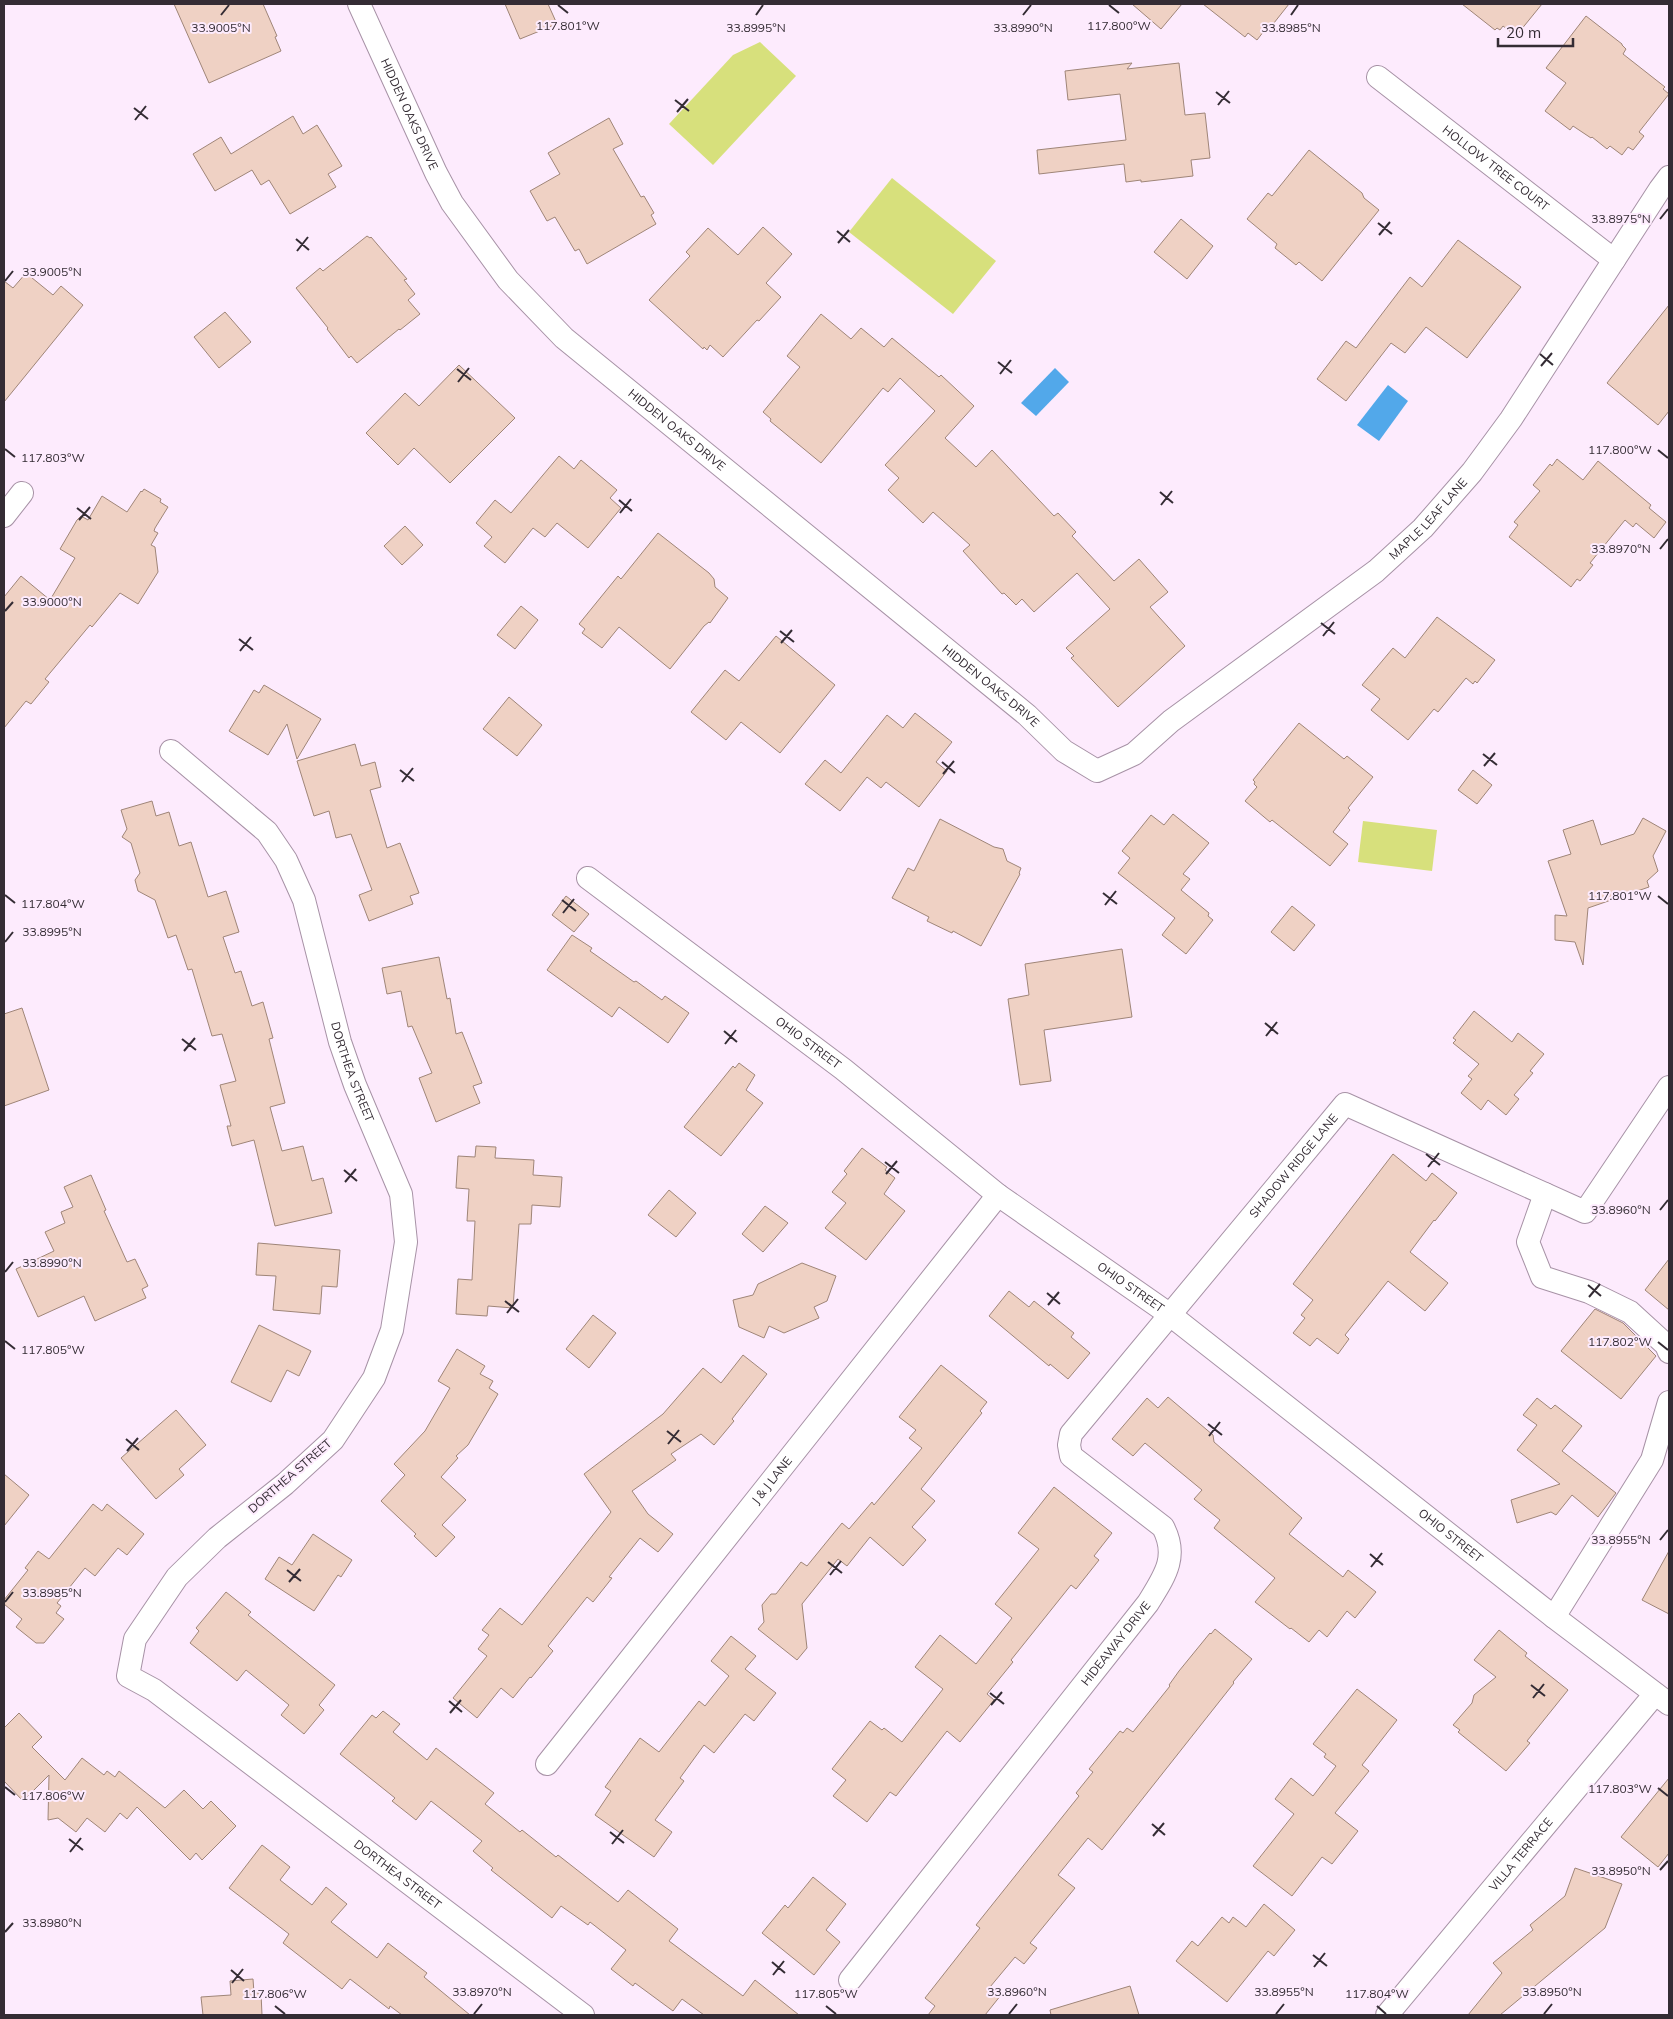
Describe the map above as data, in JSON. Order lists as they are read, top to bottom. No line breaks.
{"streets":{"street":["HIDDEN OAKS DRIVE","HOLLOW TREE COURT","MAPLE LEAF LANE","OHIO STREET","DORTHEA STREET","SHADOW RIDGE LANE","J & J LANE","HIDEAWAY DRIVE","VILLA TERRACE"]},"crossings":[["HIDDEN OAKS DRIVE","MAPLE LEAF LANE"],["HOLLOW TREE COURT","MAPLE LEAF LANE"],["OHIO STREET","SHADOW RIDGE LANE"],["OHIO STREET","J & J LANE"],["OHIO STREET","HIDEAWAY DRIVE"],["OHIO STREET","VILLA TERRACE"],["SHADOW RIDGE LANE","HIDEAWAY DRIVE"]],"scale_bar":"20 m","coordinates":["117.801°W","117.800°W","33.9005°N","33.8995°N","33.8990°N","33.8985°N","33.8975°N","117.803°W","33.8970°N","33.9000°N","117.804°W","33.8960°N","117.802°W","117.805°W","33.8955°N","117.806°W","33.8950°N","33.8980°N"]}
